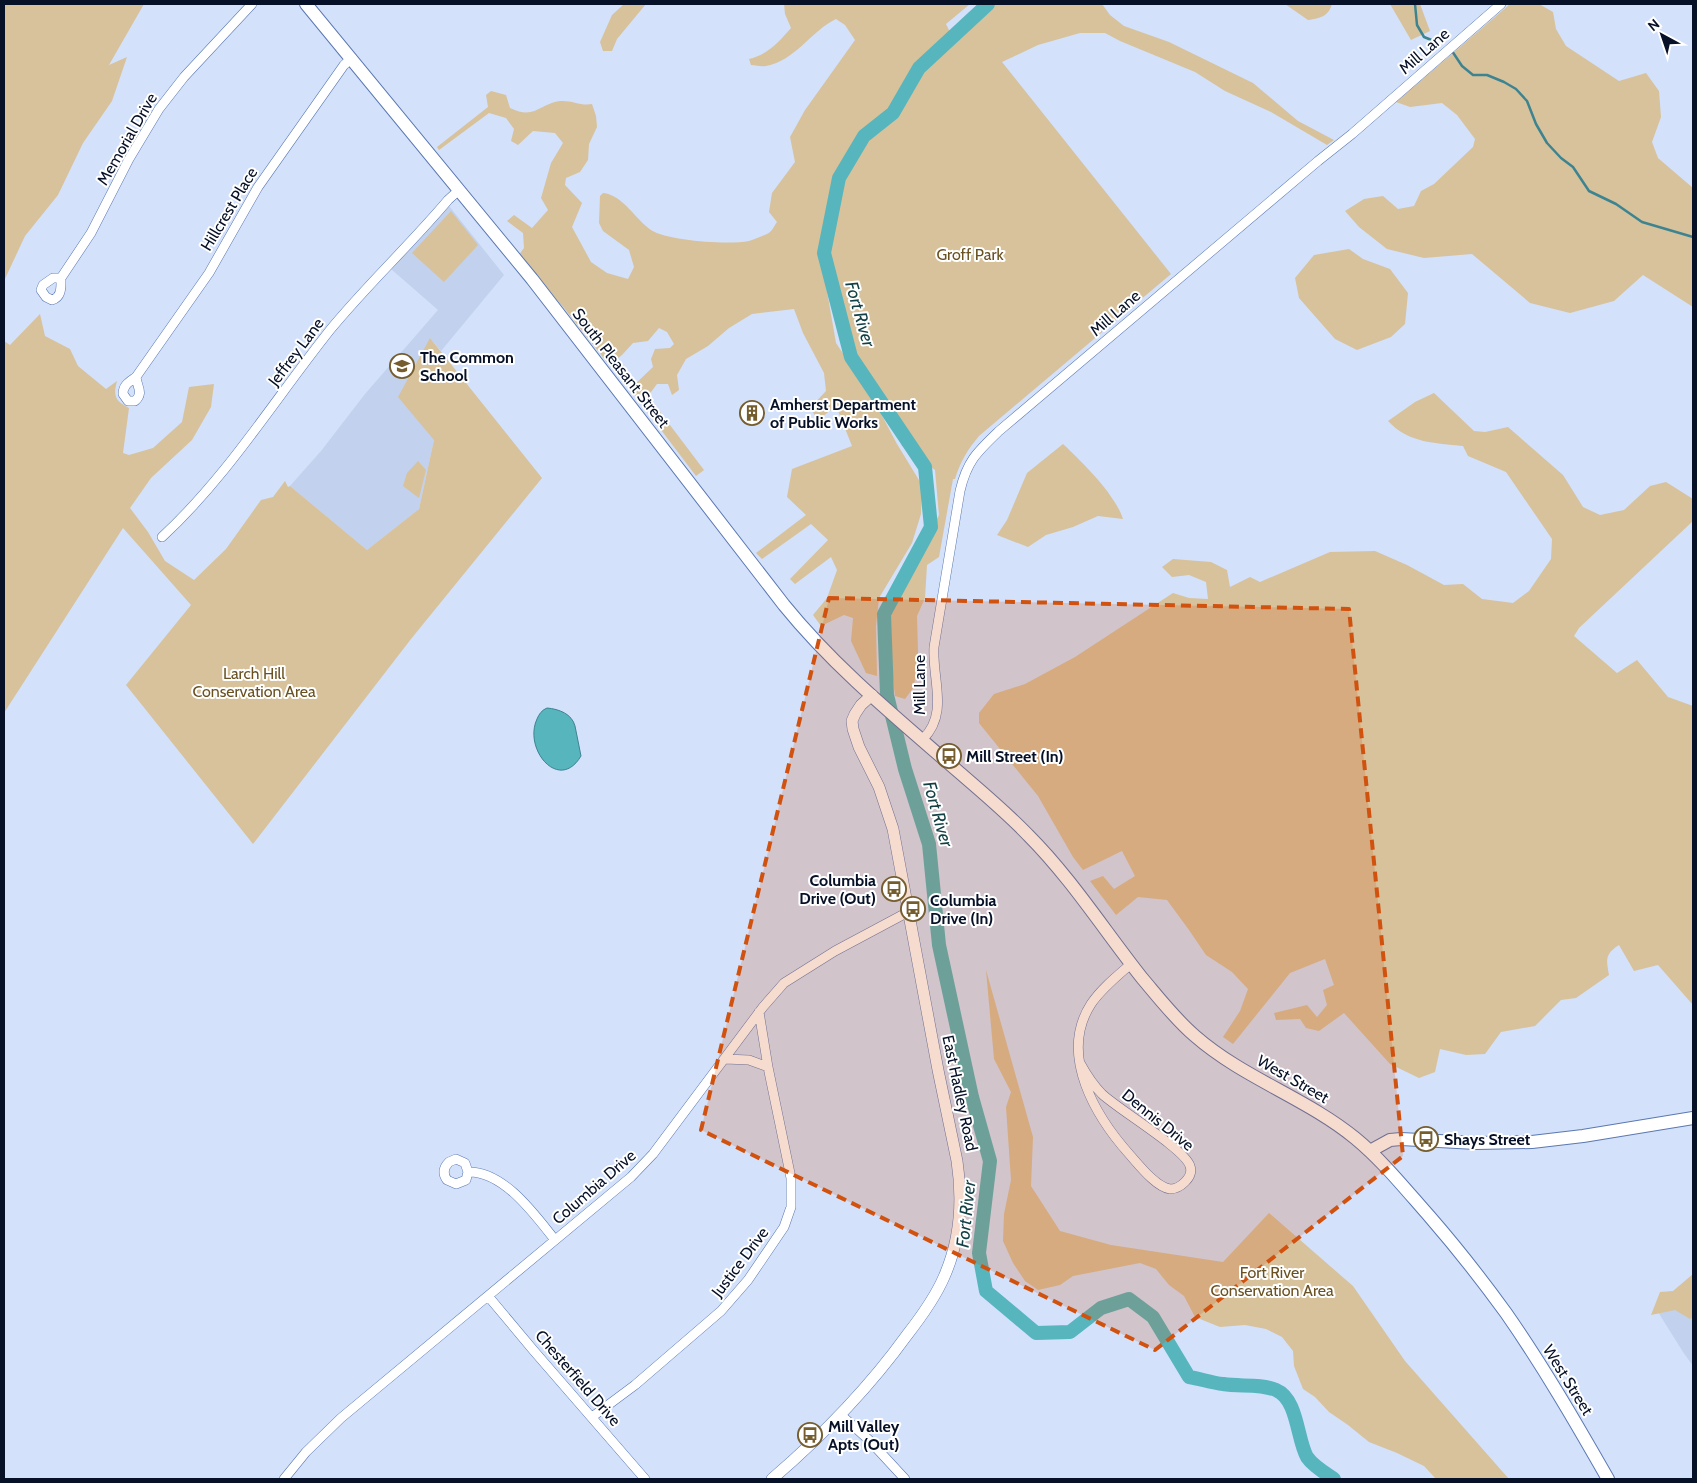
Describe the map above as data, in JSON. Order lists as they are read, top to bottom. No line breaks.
{"streets":{"main road":["South Pleasant Street","West Street"],"street":["Mill Lane","Memorial Drive","Hillcrest Place","Jeffrey Lane","East Hadley Road","Dennis Drive","Columbia Drive","Justice Drive","Chesterfield Drive"]},"crossings":[["Mill Lane","South Pleasant Street"],["Mill Lane","West Street"],["Hillcrest Place","South Pleasant Street"],["Jeffrey Lane","South Pleasant Street"],["South Pleasant Street","West Street"],["South Pleasant Street","East Hadley Road"],["West Street","Dennis Drive"],["East Hadley Road","Columbia Drive"],["Columbia Drive","Justice Drive"],["Columbia Drive","Chesterfield Drive"],["Justice Drive","Chesterfield Drive"]],"water":["Fort River"],"parks":["Groff Park","Larch Hill Conservation Area","Fort River Conservation Area"],"places":{"school or university":["The Common School"],"building":["Amherst Department of Public Works"],"bus stop":["Mill Street (In)","Columbia Drive (Out)","Columbia Drive (In)","Shays Street","Mill Valley Apts (Out)"]},"north":"top left"}
